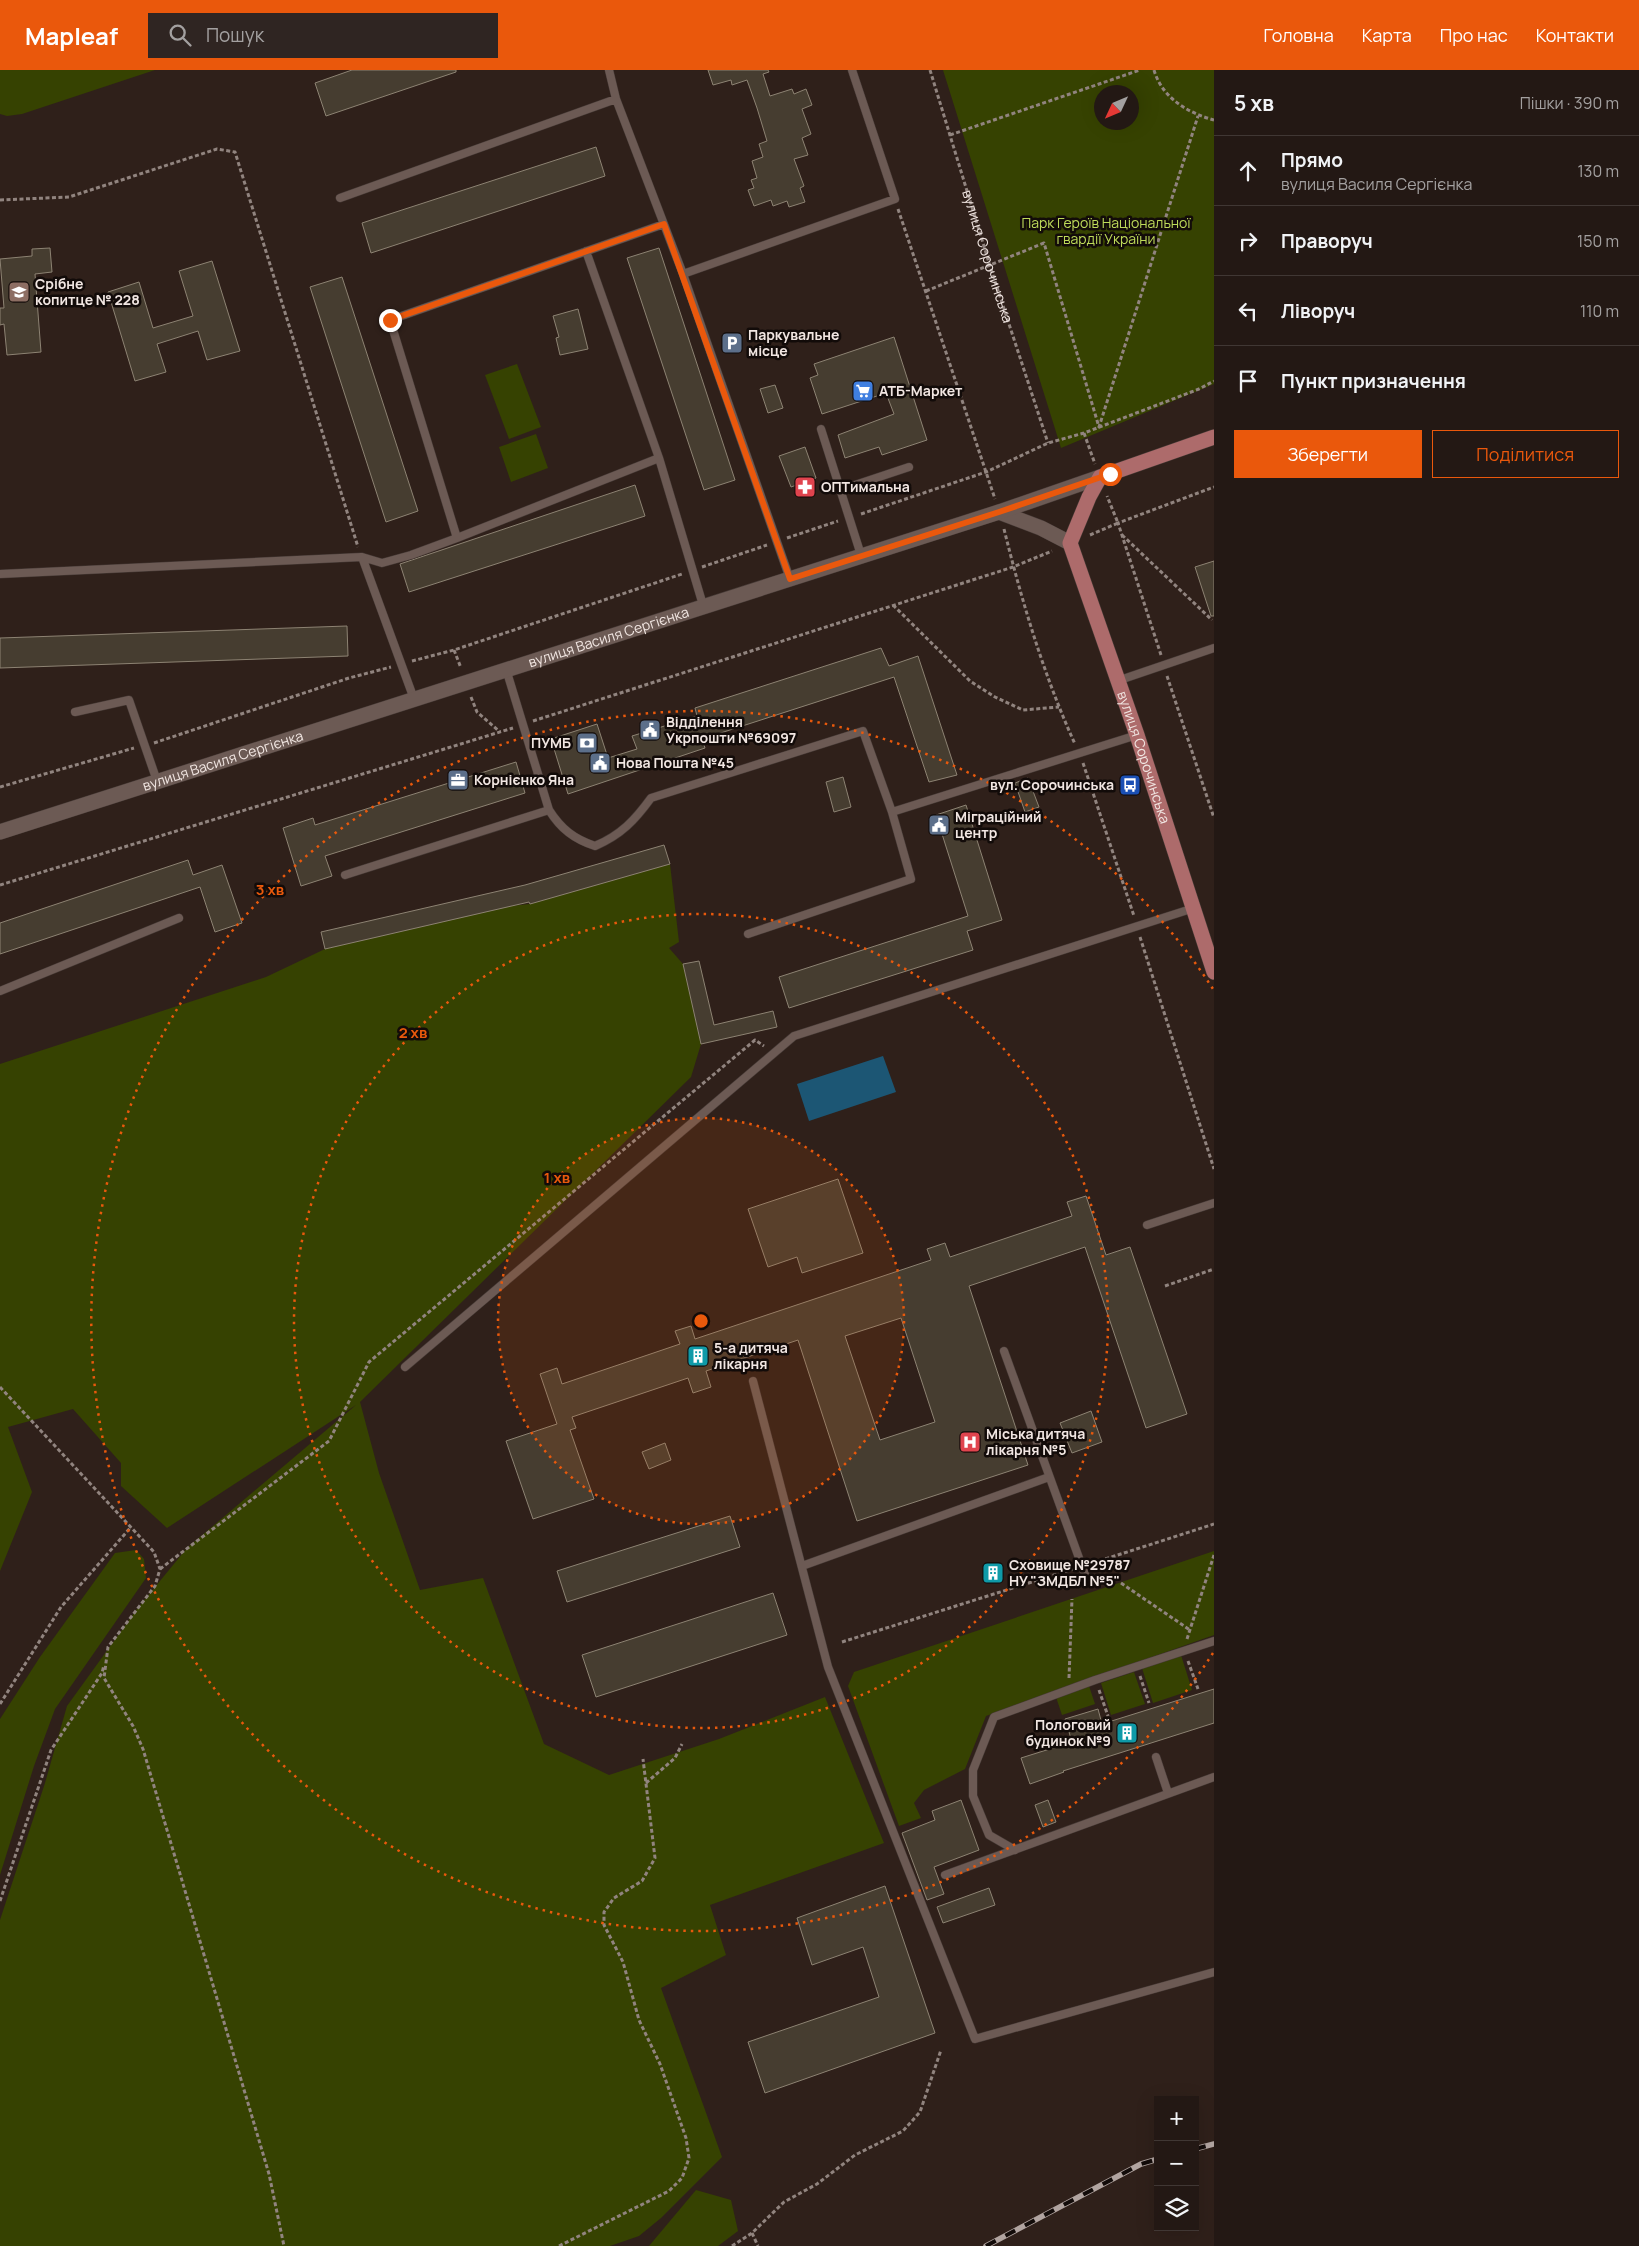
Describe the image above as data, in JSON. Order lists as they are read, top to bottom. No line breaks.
{"streets":{"main road":["вулиця Сорочинська","вулиця Василя Сергієнка"]},"parks":["Парк Героїв Національної гвардії України"],"places":{"school or university":["Срібне копитце № 228"],"parking":["Паркувальне місце"],"supermarket":["АТБ-Маркет"],"pharmacy":["ОПТимальна"],"public building":["Відділення Укрпошти №69097","Нова Пошта №45","Міграційний центр"],"bank":["ПУМБ"],"office":["Корнієнко Яна"],"bus stop":["вул. Сорочинська"],"building":["5-а дитяча лікарня","Сховище №29787 НУ \"ЗМДБЛ №5\"","Пологовий будинок №9"],"hospital":["Міська дитяча лікарня №5"]},"north":"bottom left","page":{"header":"Mapleaf","search":"Пошук","nav":["Головна","Карта","Про нас","Контакти"],"heading":["5 хв","Пішки · 390 m"],"list":[["Прямо","вулиця Василя Сергієнка","130 m"],["Праворуч","150 m"],["Ліворуч","110 m"],"Пункт призначення"],"buttons":["Зберегти","Поділитися"],"map_buttons":["+","−"]},"rings":["3 хв","2 хв","1 хв"]}
